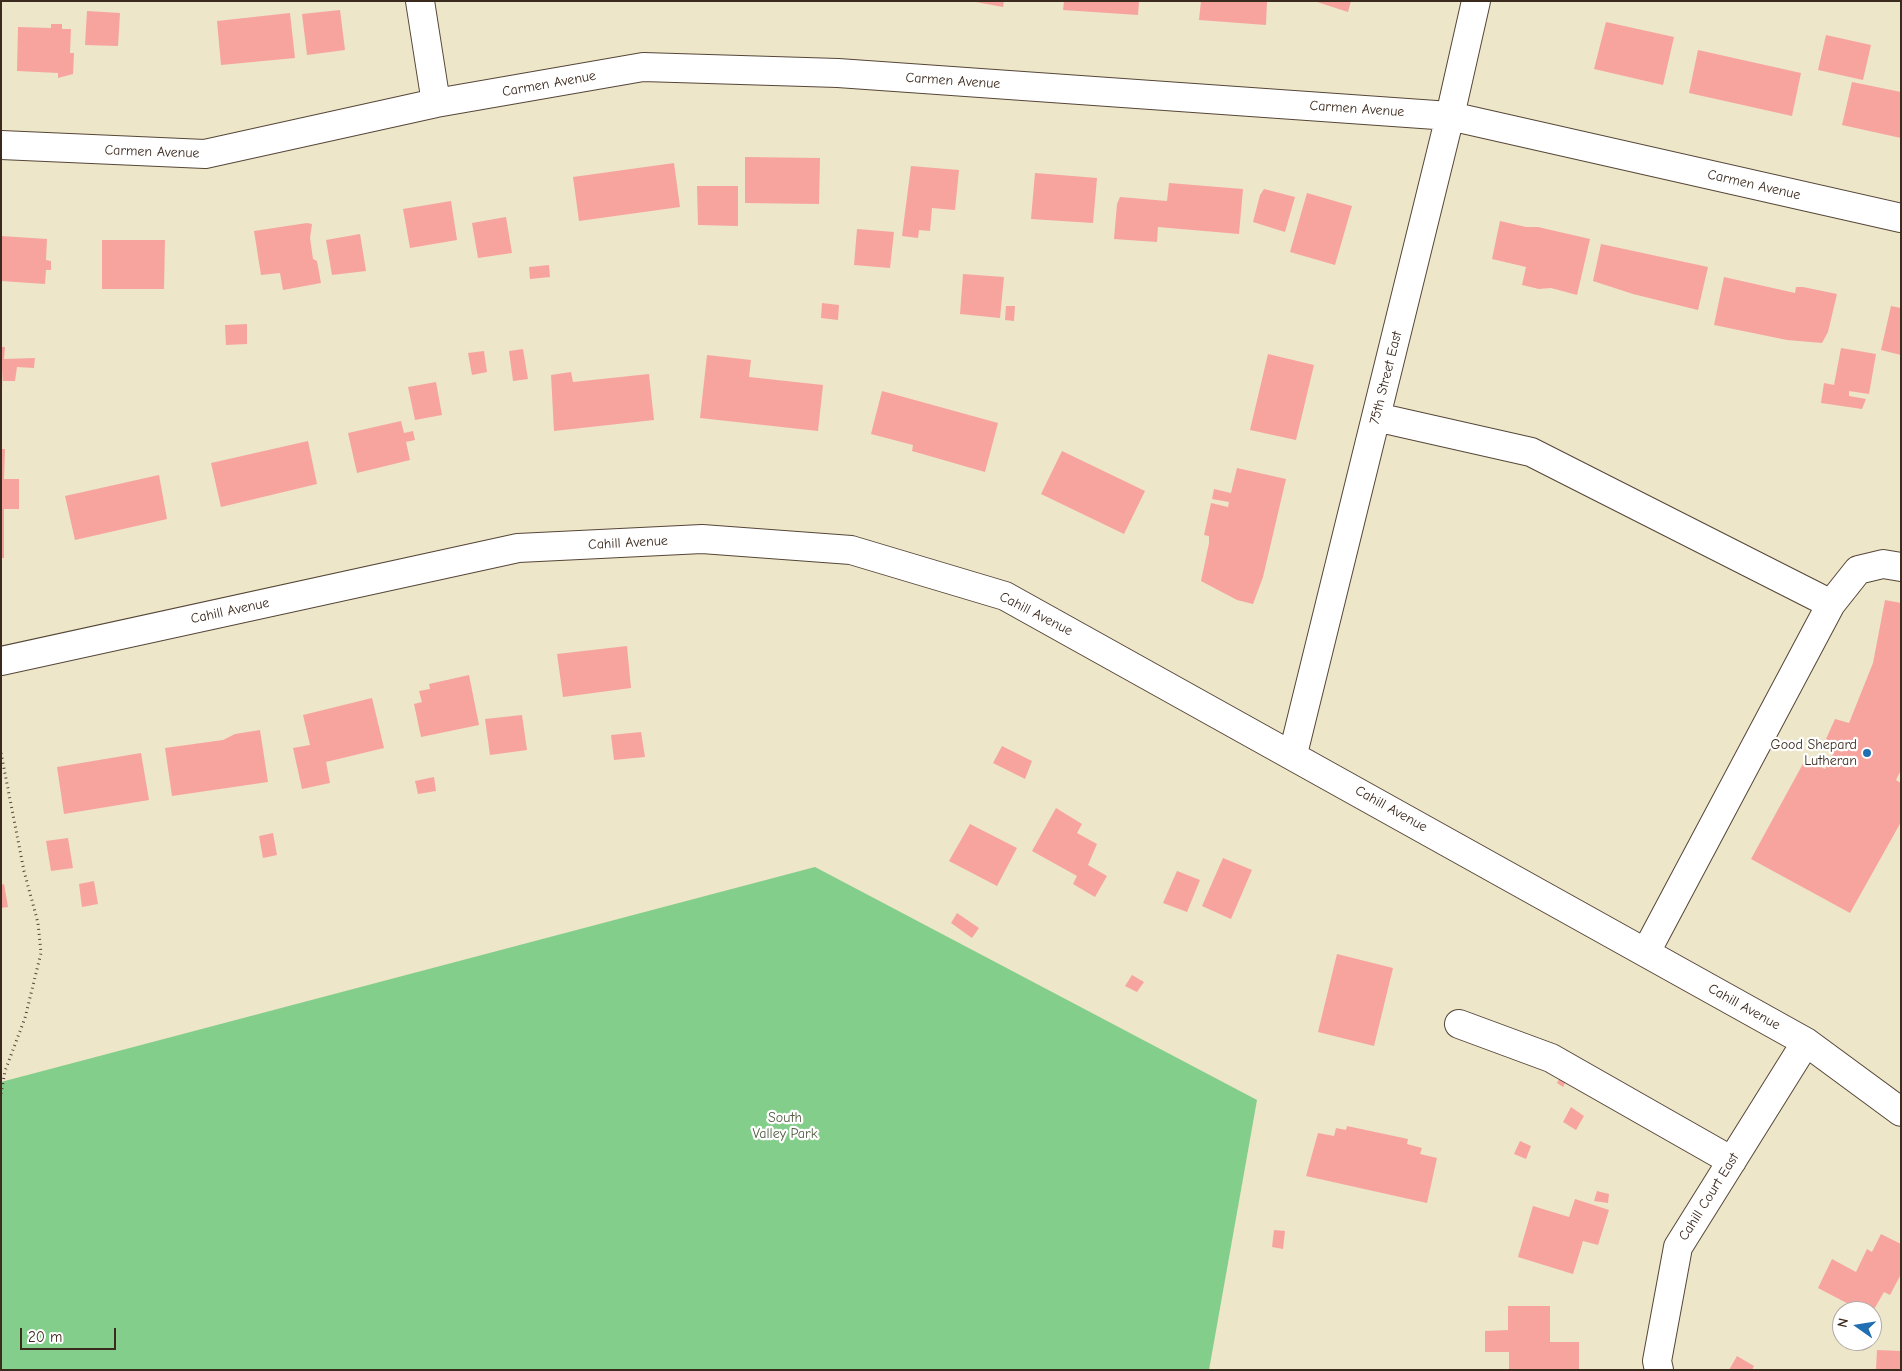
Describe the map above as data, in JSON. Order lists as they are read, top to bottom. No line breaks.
{"streets":{"street":["Carmen Avenue","75th Street East","Cahill Avenue","Cahill Court East"]},"crossings":[["Carmen Avenue","75th Street East"],["75th Street East","Cahill Avenue"],["Cahill Avenue","Cahill Court East"]],"parks":["South Valley Park"],"places":["Good Shepard Lutheran"],"scale_bar":"20 m","north":"left"}
